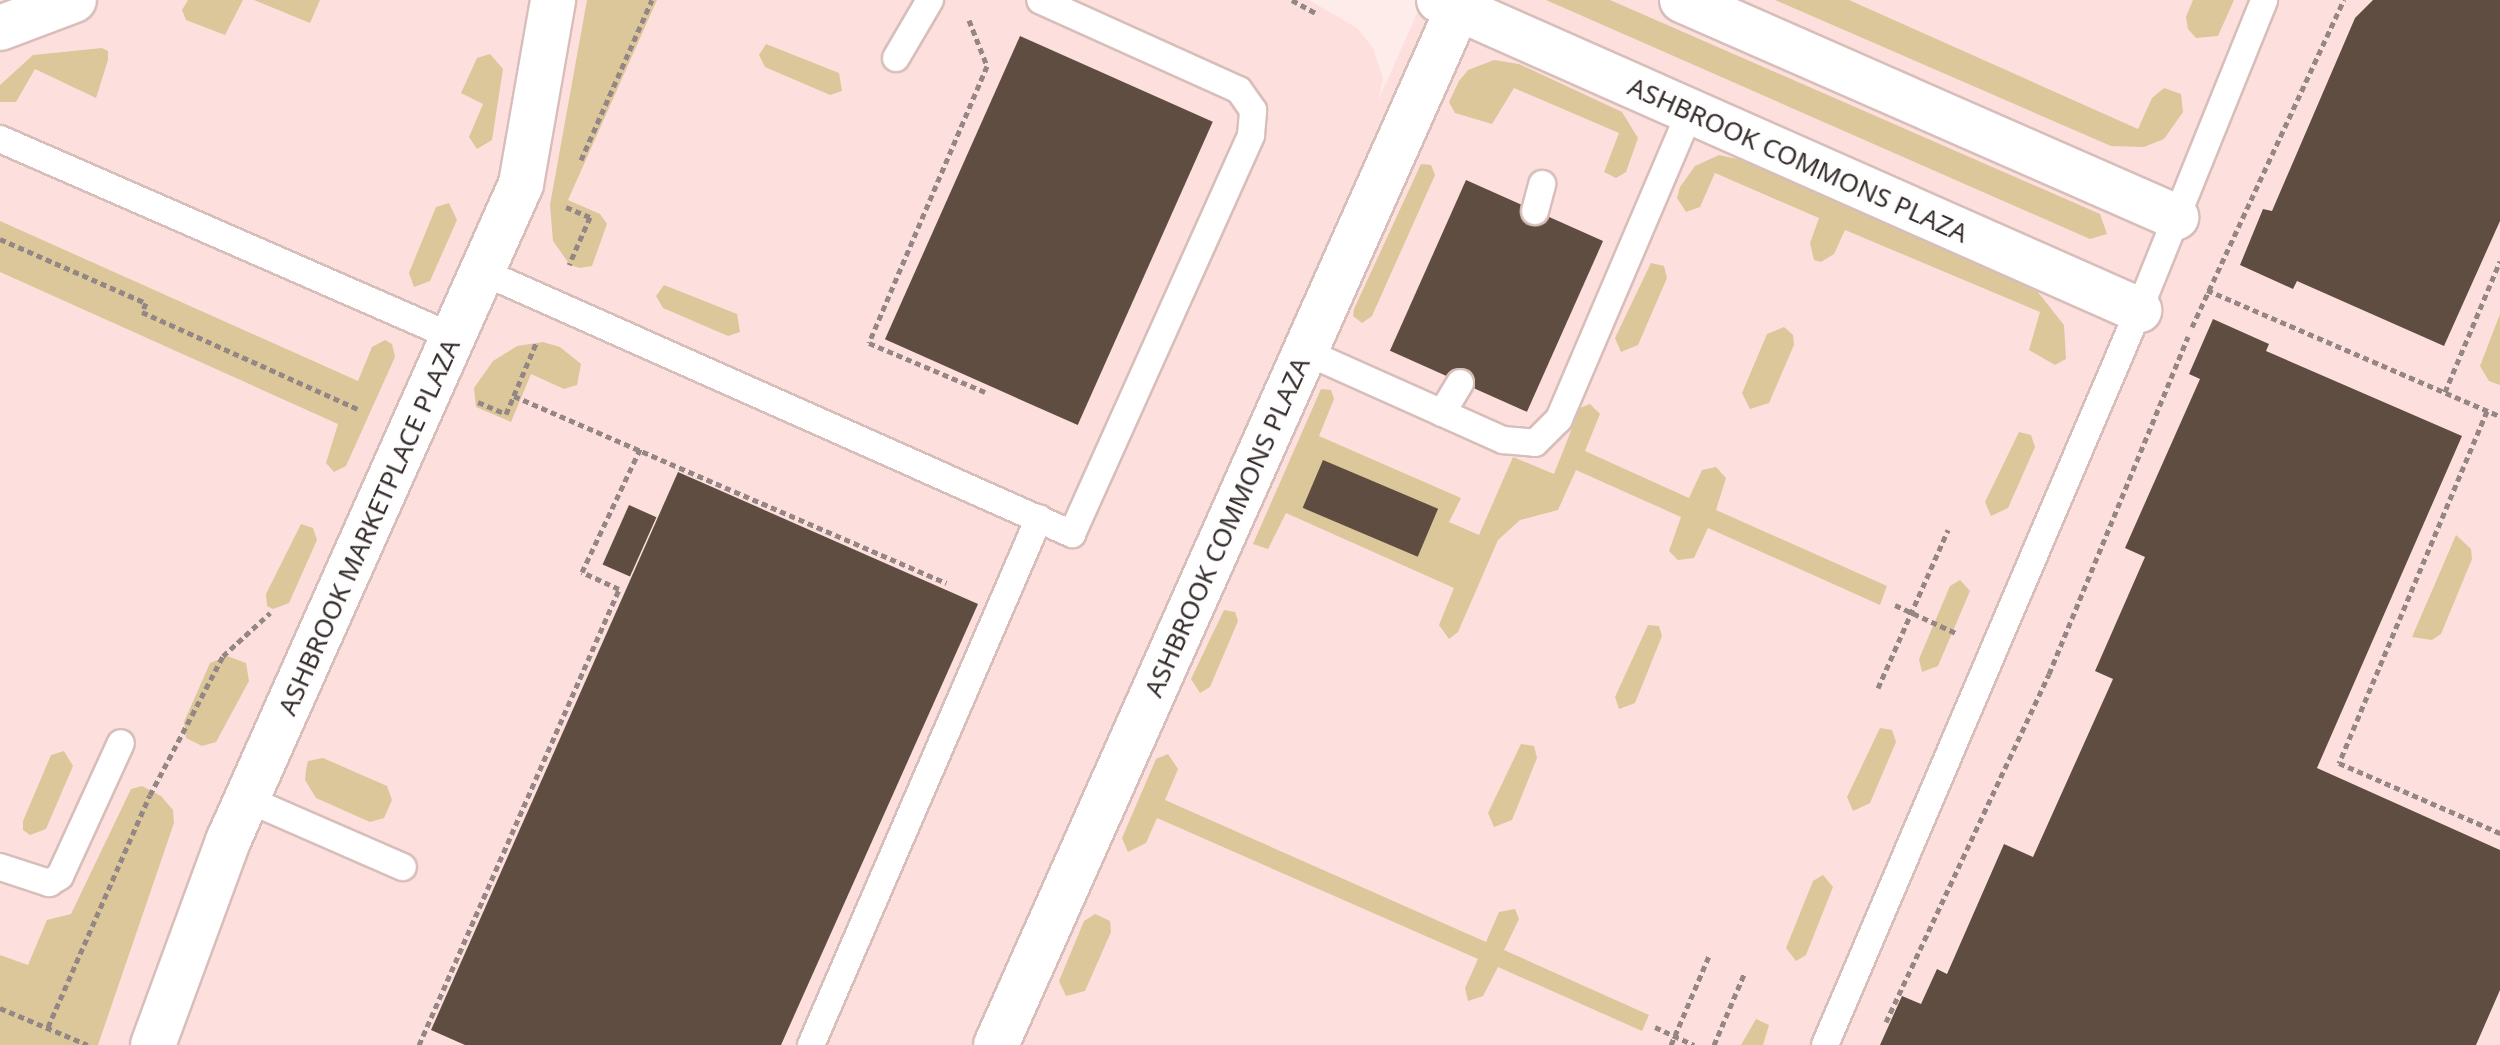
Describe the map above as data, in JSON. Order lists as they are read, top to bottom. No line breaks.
{"streets":{"street":["ASHBROOK COMMONS PLAZA","ASHBROOK MARKETPLACE PLAZA"]}}
